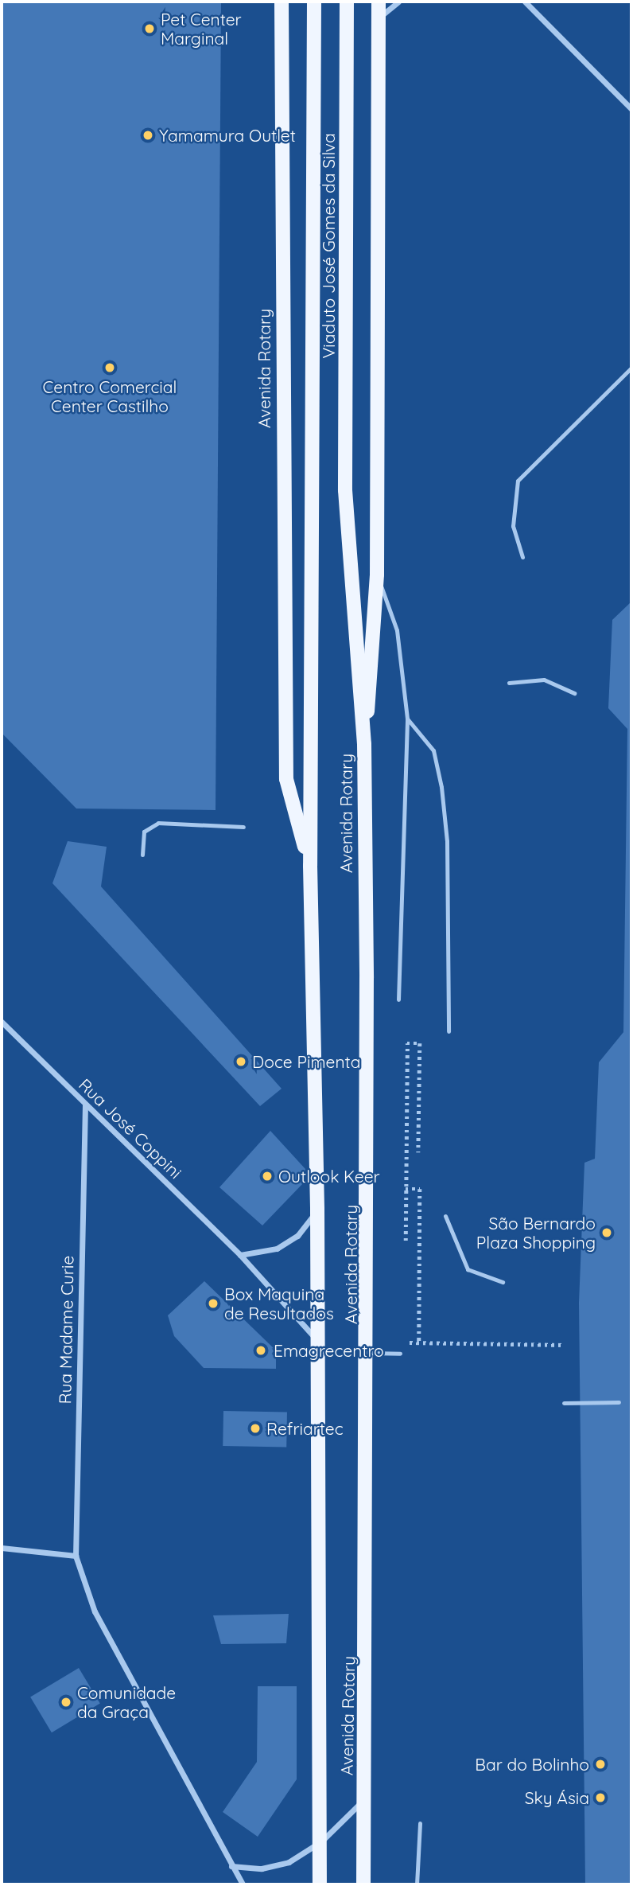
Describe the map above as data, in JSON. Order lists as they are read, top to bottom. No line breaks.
{"streets":{"main road":["Viaduto José Gomes da Silva","Avenida Rotary"],"street":["Rua José Coppini","Rua Madame Curie"]},"crossings":[["Viaduto José Gomes da Silva","Avenida Rotary"],["Avenida Rotary","Rua José Coppini"],["Rua José Coppini","Rua Madame Curie"]],"places":["Pet Center Marginal","Yamamura Outlet","Centro Comercial Center Castilho","Doce Pimenta","Outlook Keer","São Bernardo Plaza Shopping","Box Maquina de Resultados","Emagrecentro","Refriartec","Comunidade da Graça","Bar do Bolinho","Sky Ásia"]}
